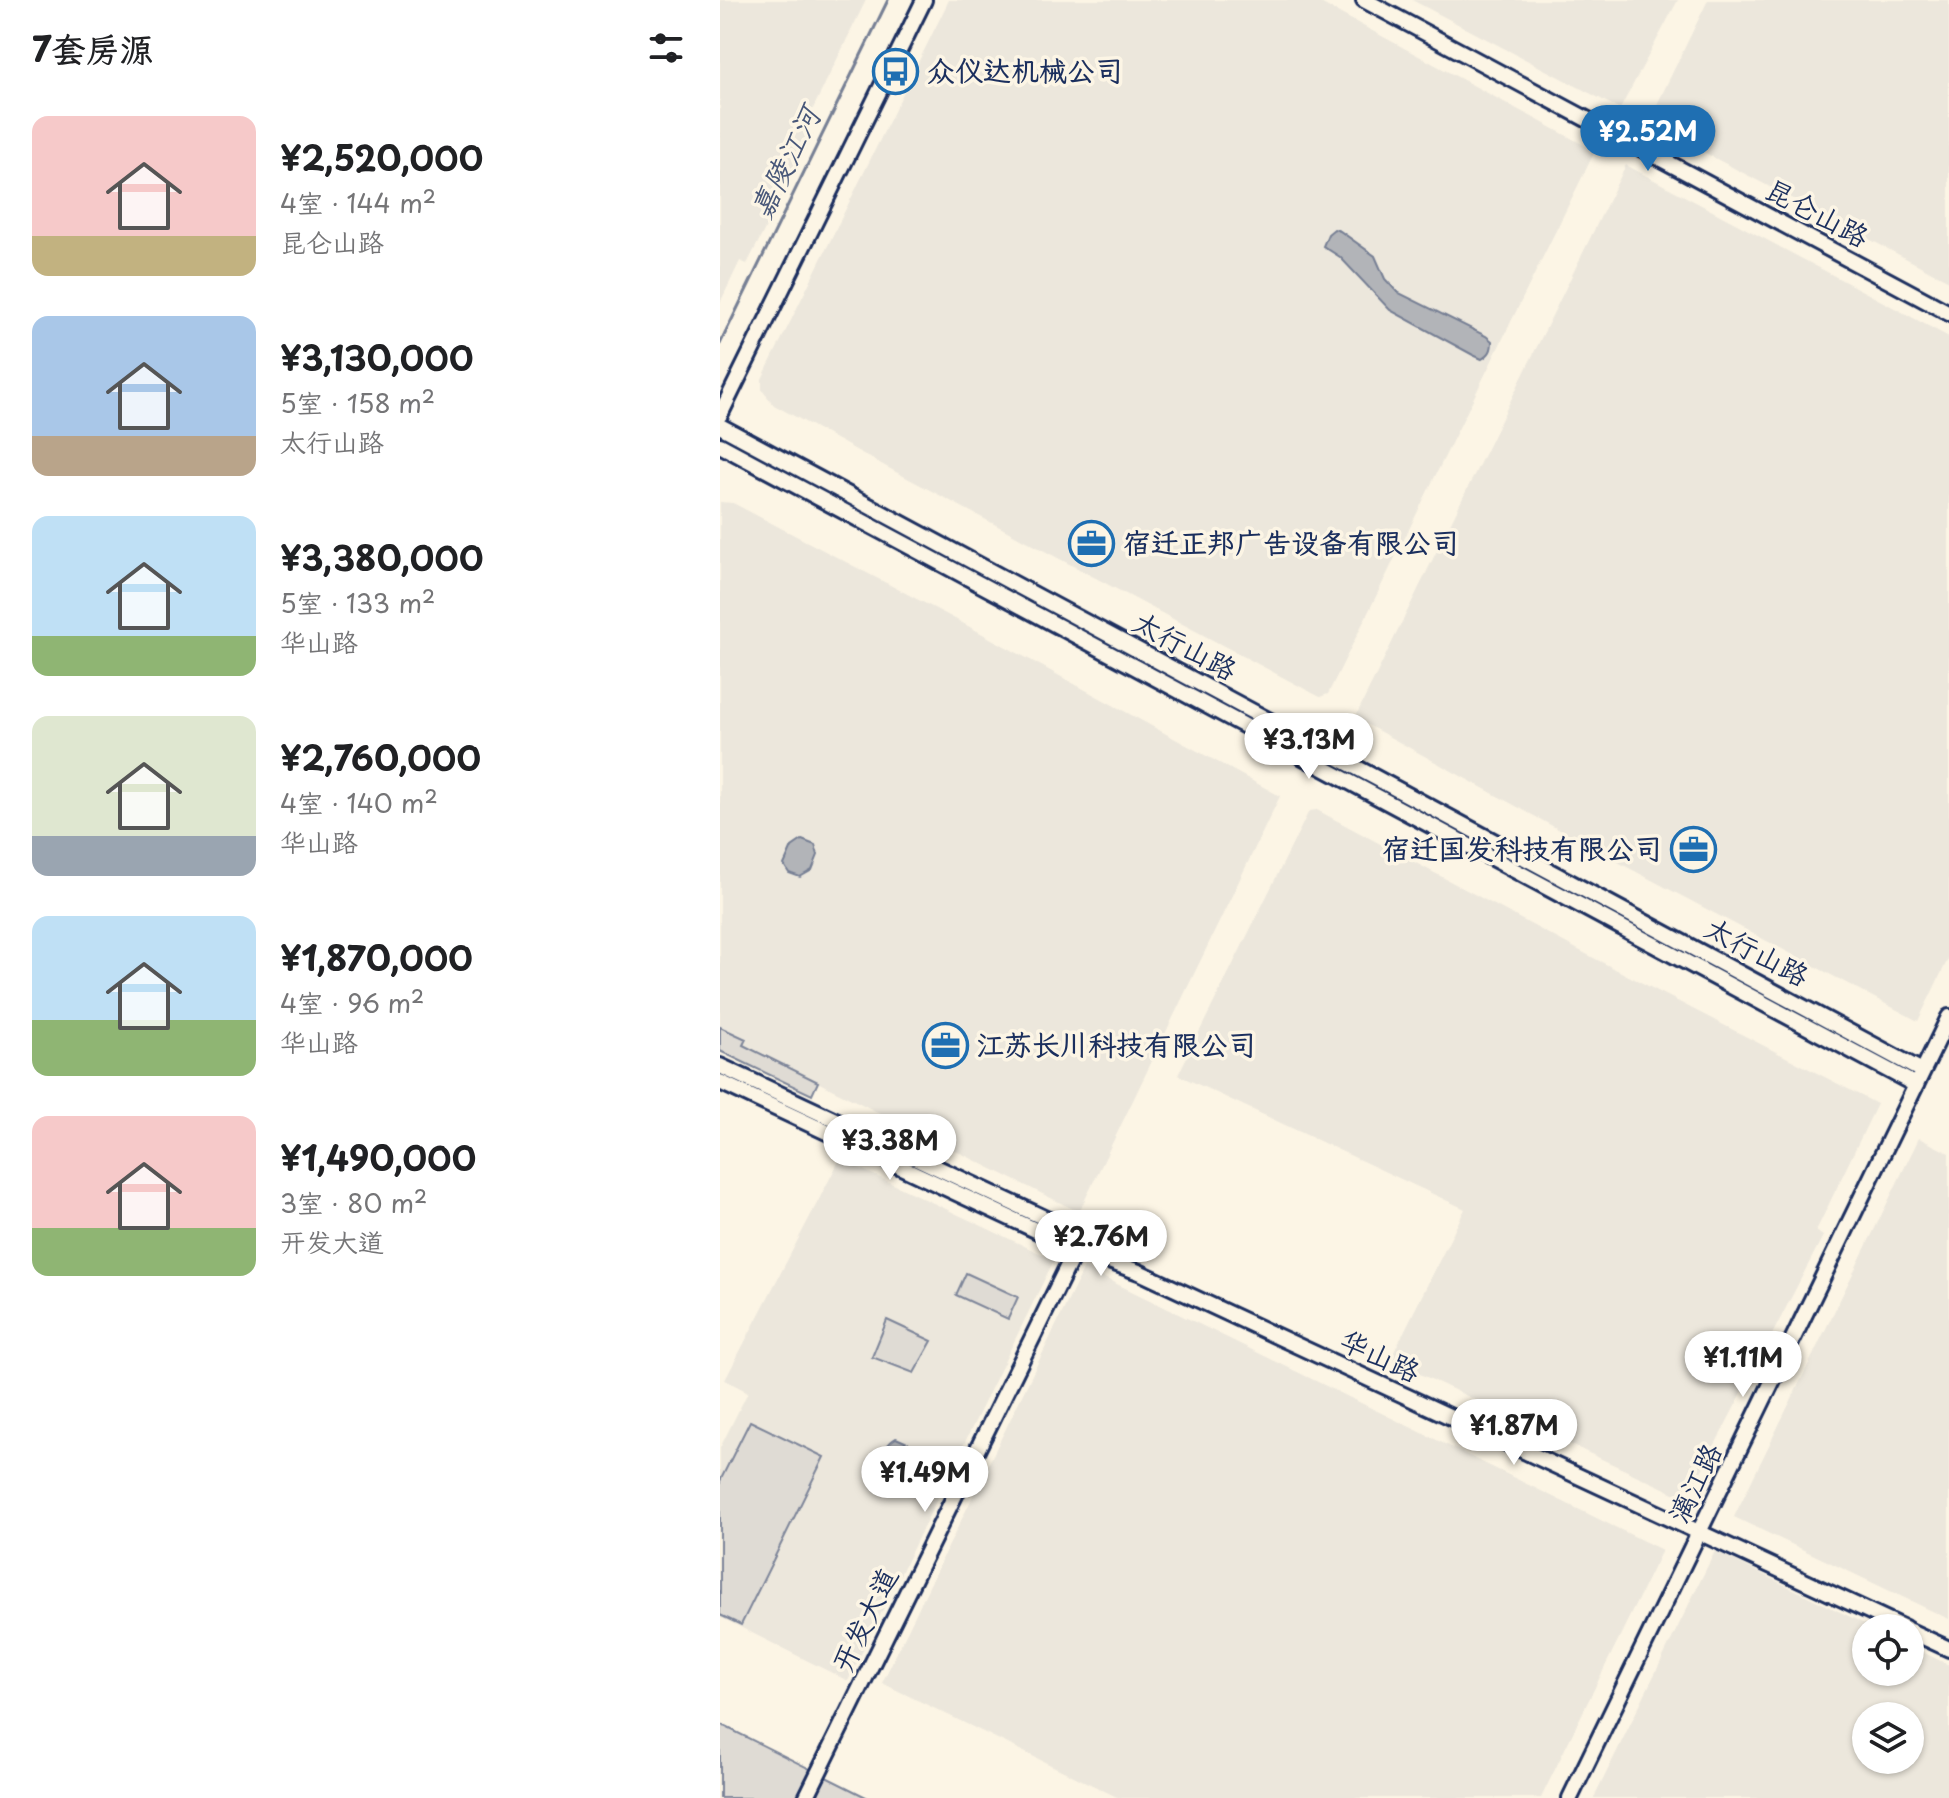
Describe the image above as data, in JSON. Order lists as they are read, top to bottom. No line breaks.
{"streets":{"street":["昆仑山路","太行山路","华山路","漓江路","开发大道"]},"crossings":[["太行山路","漓江路"],["华山路","漓江路"],["华山路","开发大道"]],"water":["嘉陵江河"],"places":{"bus stop":["众仪达机械公司"],"office":["宿迁正邦广告设备有限公司","宿迁国发科技有限公司","江苏长川科技有限公司"]},"page":{"heading":"7套房源","list":[{"name":"¥2,520,000","note":"4室 · 144 m² · 昆仑山路"},{"name":"¥3,130,000","note":"5室 · 158 m² · 太行山路"},{"name":"¥3,380,000","note":"5室 · 133 m² · 华山路"},{"name":"¥2,760,000","note":"4室 · 140 m² · 华山路"},{"name":"¥1,870,000","note":"4室 · 96 m² · 华山路"},{"name":"¥1,490,000","note":"3室 · 80 m² · 开发大道"}],"price":["¥2.52M","¥3.13M","¥3.38M","¥2.76M","¥1.11M","¥1.87M","¥1.49M"]}}
